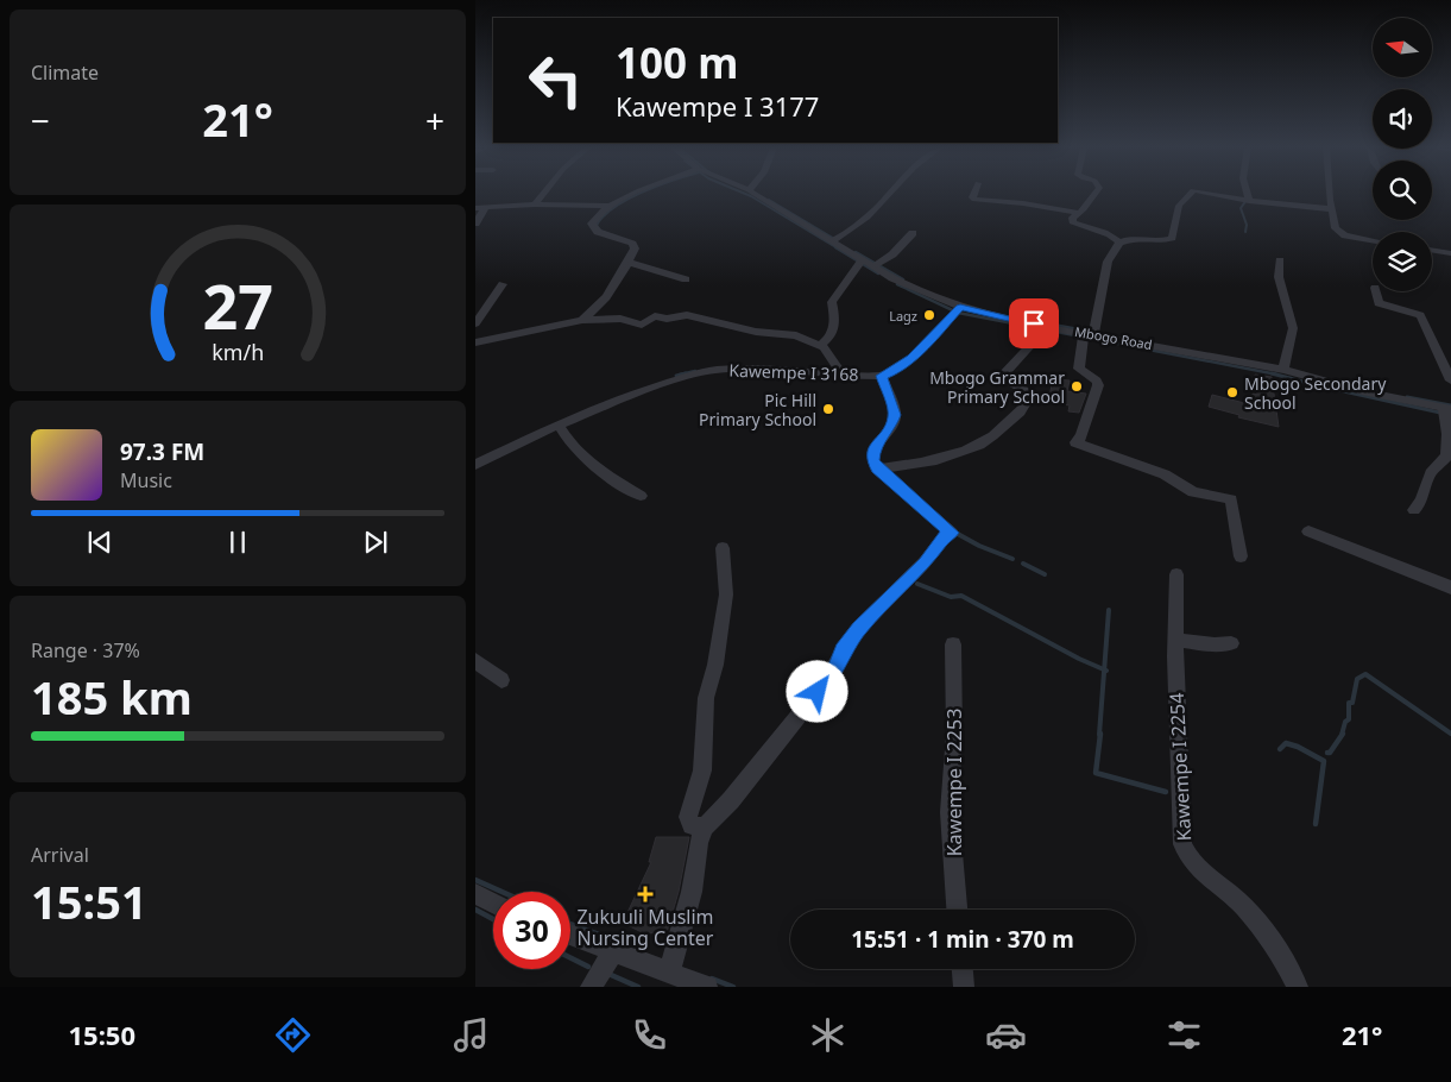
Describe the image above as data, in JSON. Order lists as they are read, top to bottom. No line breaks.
{"streets":{"street":["Mbogo Road","Kawempe I 3168","Kawempe I 2254","Kawempe I 2253"]},"crossings":[["Mbogo Road","Kawempe I 3168"]],"places":{"other":["Lagz","Mbogo Grammar Primary School","Mbogo Secondary School","Pic Hill Primary School"],"health":["Zukuuli Muslim Nursing Center"]},"north":"left","page":{"tile":["Climate",["Range · 37%","185 km"],["Arrival","15:51"]],"turn":["100 m","Kawempe I 3177"],"heat":["−","21°","+"],"song":["97.3 FM","Music"],"limit":"30","trip":"15:51 · 1 min · 370 m","tabs":["15:50","21°"],"gauge":["27","km/h"]}}
